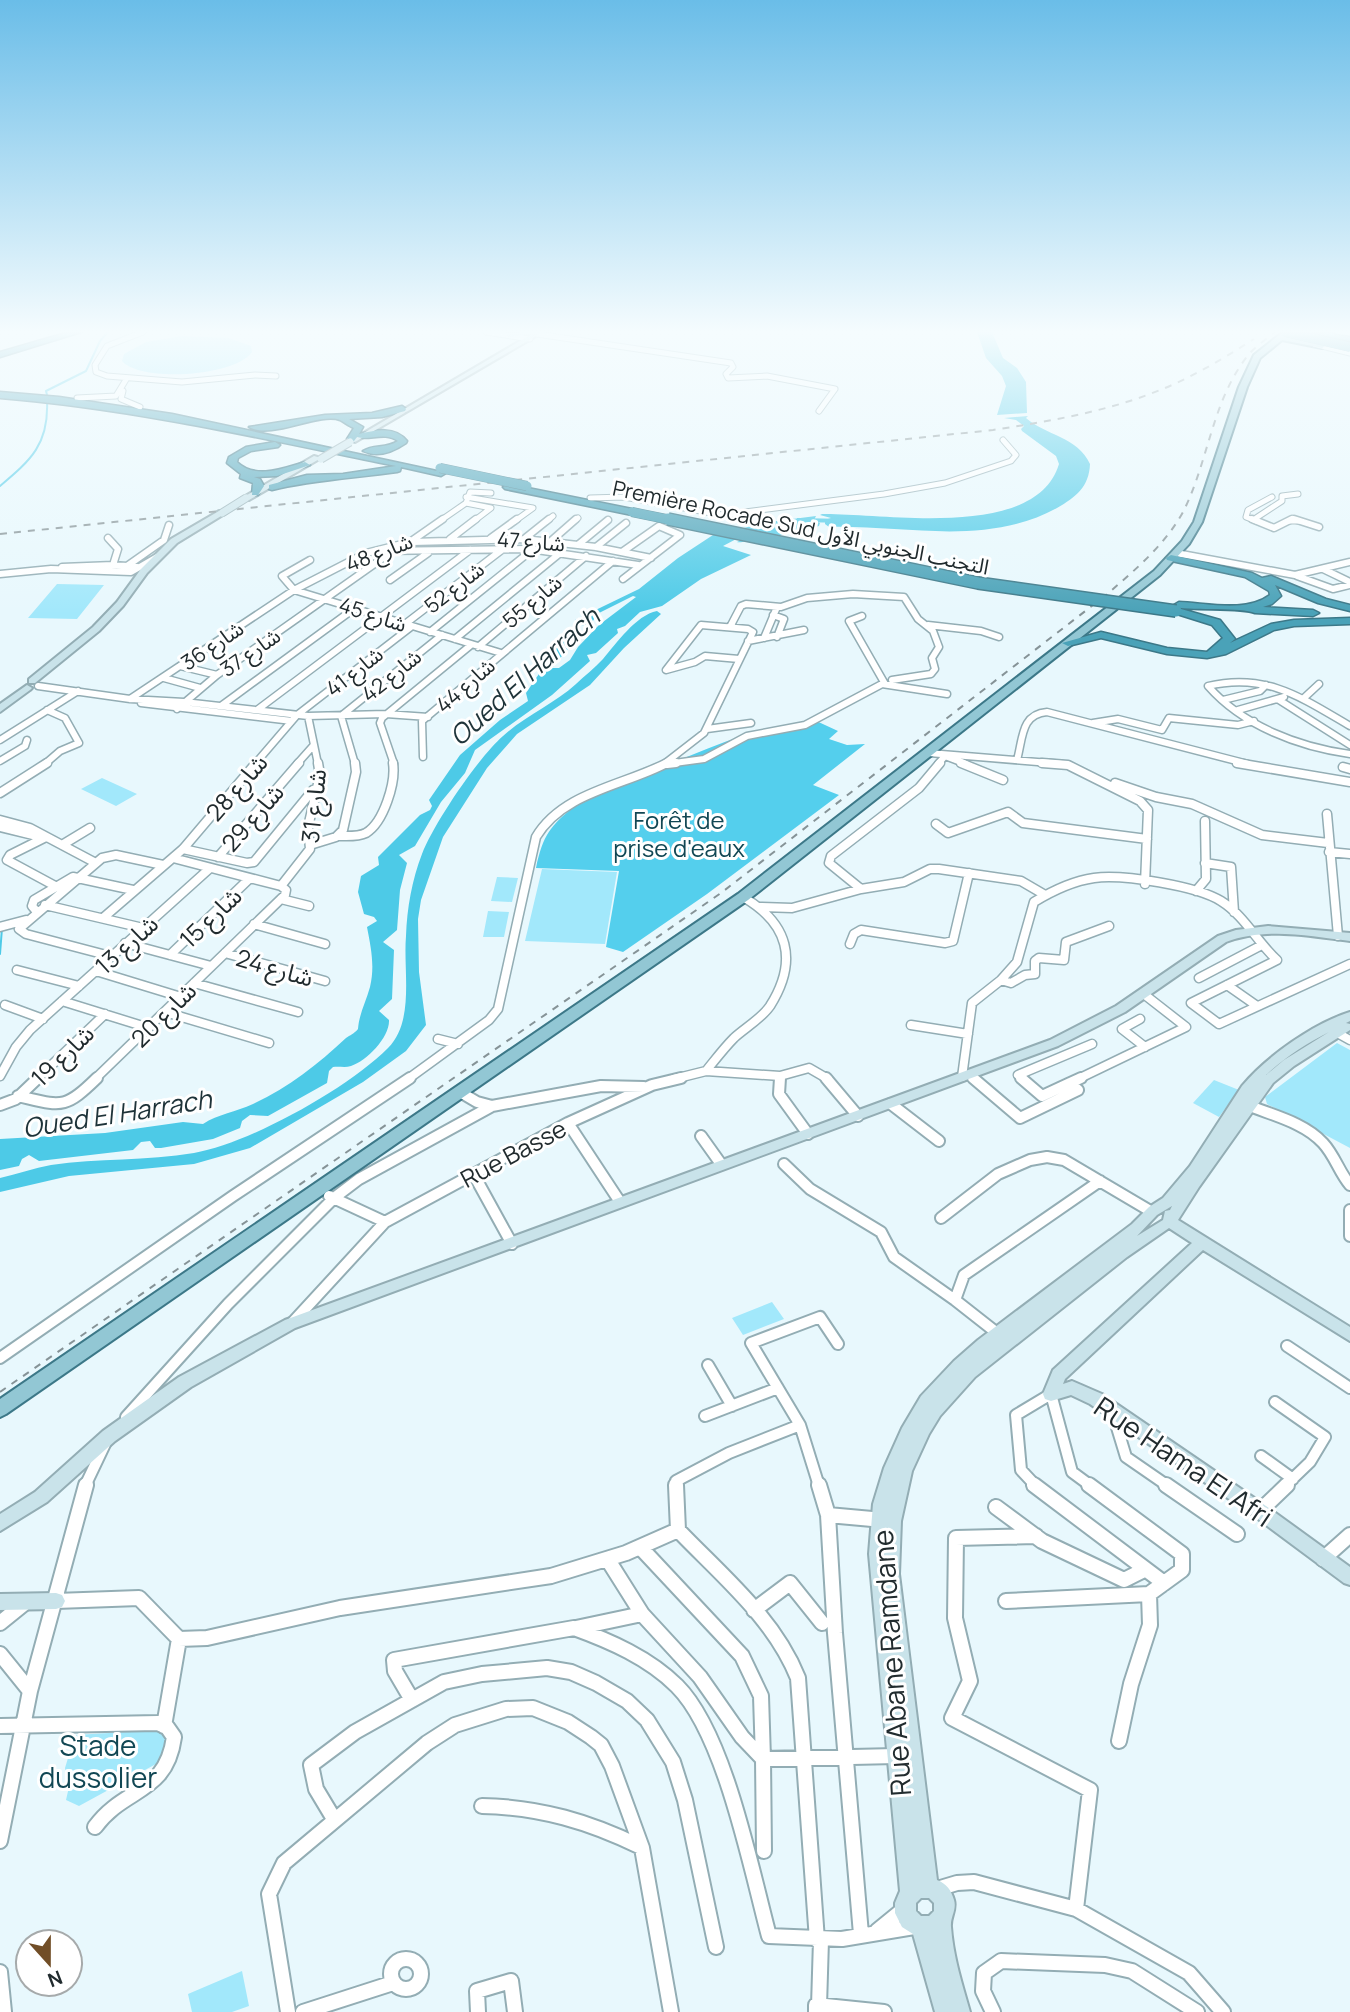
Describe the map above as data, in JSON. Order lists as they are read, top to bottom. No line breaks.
{"streets":{"highway":["Première Rocade Sud التجنب الجنوبي الأول"],"street":["شارع 47","شارع 48","شارع 52","شارع 55","شارع 45","شارع 36","شارع 37","شارع 41","شارع 42","شارع 44","شارع 28","شارع 31","شارع 29","شارع 15","شارع 13","شارع 24","شارع 20","شارع 19","Rue Basse","Rue Hama El Afri","Rue Abane Ramdane"]},"crossings":[["شارع 47","شارع 48"],["شارع 48","شارع 55"],["شارع 48","شارع 45"],["شارع 48","شارع 36"],["شارع 52","شارع 55"],["شارع 52","شارع 45"],["شارع 52","شارع 41"],["شارع 55","شارع 45"],["شارع 55","شارع 37"],["شارع 55","شارع 44"],["شارع 45","شارع 36"],["شارع 45","شارع 37"],["شارع 45","شارع 41"],["شارع 45","شارع 42"],["شارع 45","شارع 44"],["شارع 41","شارع 28"],["شارع 31","شارع 29"],["شارع 15","شارع 13"],["شارع 15","شارع 20"],["شارع 24","شارع 20"],["شارع 20","شارع 19"]],"water":["Oued El Harrach"],"parks":["Forêt de prise d'eaux","Stade dussolier"],"north":"bottom"}
